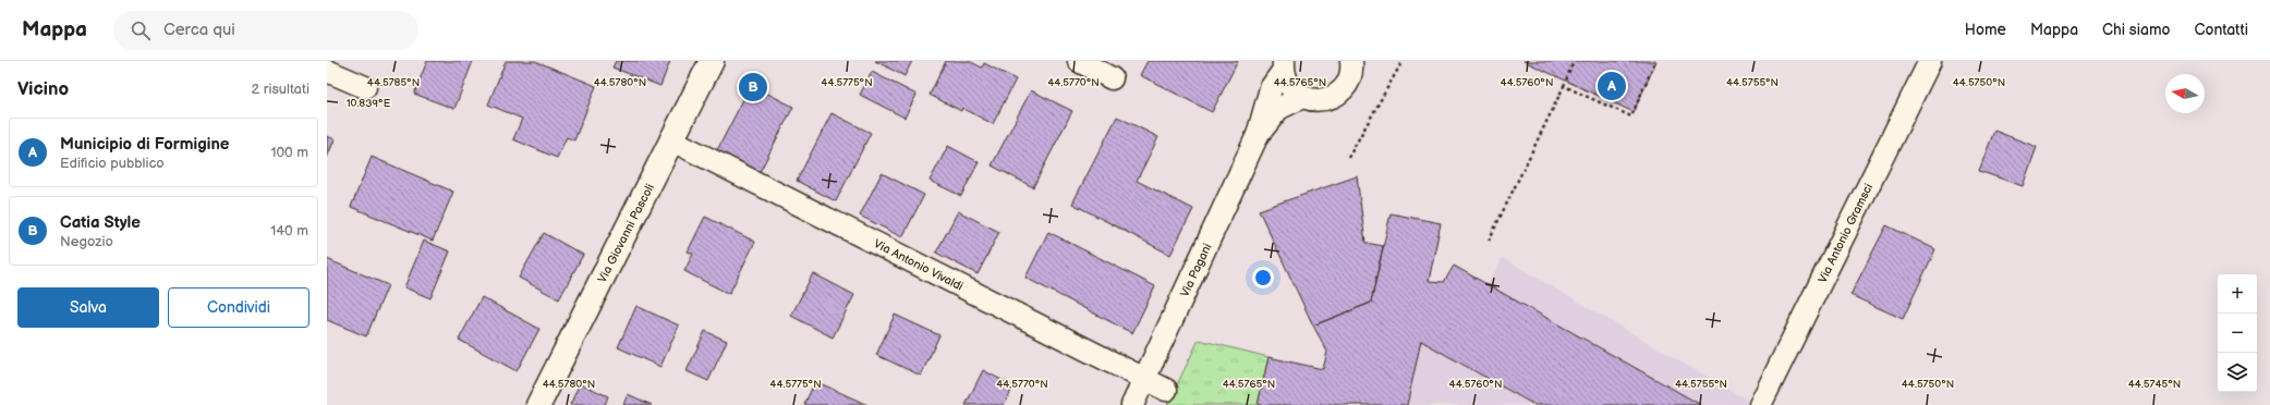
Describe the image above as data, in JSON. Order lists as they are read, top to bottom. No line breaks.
{"streets":{"street":["Via Giovanni Pascoli","Via Antonio Gramsci","Via Antonio Vivaldi","Via Pagani"]},"crossings":[["Via Giovanni Pascoli","Via Antonio Vivaldi"],["Via Antonio Vivaldi","Via Pagani"]],"north":"left","page":{"header":"Mappa","search":"Cerca qui","nav":["Home","Mappa","Chi siamo","Contatti"],"heading":["Vicino","2 risultati"],"pins":["A","B"],"list":[{"mark":"A","name":"Municipio di Formigine","note":"Edificio pubblico","value":"100 m"},{"mark":"B","name":"Catia Style","note":"Negozio","value":"140 m"}],"buttons":["Salva","Condividi"],"map_buttons":["+","−"]},"coordinates":["44.5785°N","44.5780°N","44.5775°N","44.5770°N","44.5765°N","44.5760°N","44.5755°N","44.5750°N","10.839°E","44.5745°N"]}
